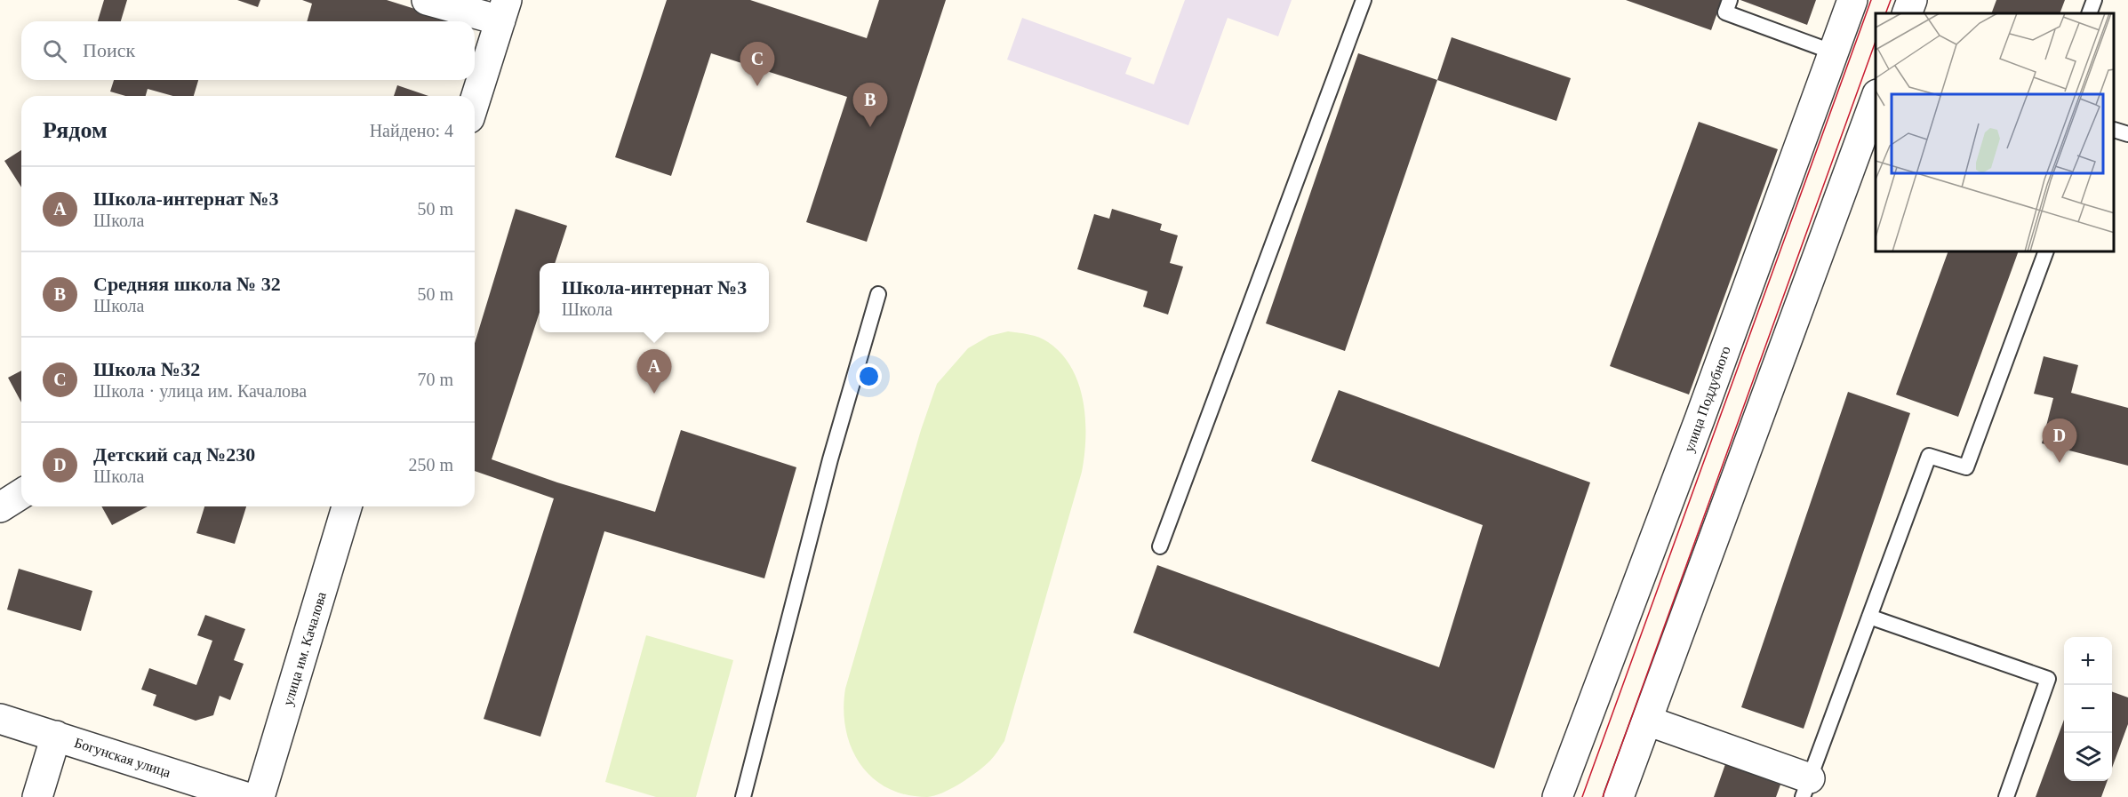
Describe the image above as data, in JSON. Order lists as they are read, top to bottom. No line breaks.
{"streets":{"street":["улица Поддубного","улица им. Качалова","Богунская улица"]},"page":{"search":"Поиск","pins":["C","B","A","D"],"heading":["Рядом","Найдено: 4"],"list":[{"mark":"A","name":"Школа-интернат №3","note":"Школа","value":"50 m"},{"mark":"B","name":"Средняя школа № 32","note":"Школа","value":"50 m"},{"mark":"C","name":"Школа №32","note":"Школа · улица им. Качалова","value":"70 m"},{"mark":"D","name":"Детский сад №230","note":"Школа","value":"250 m"}],"popup":["Школа-интернат №3","Школа"],"map_buttons":["+","−"]}}
